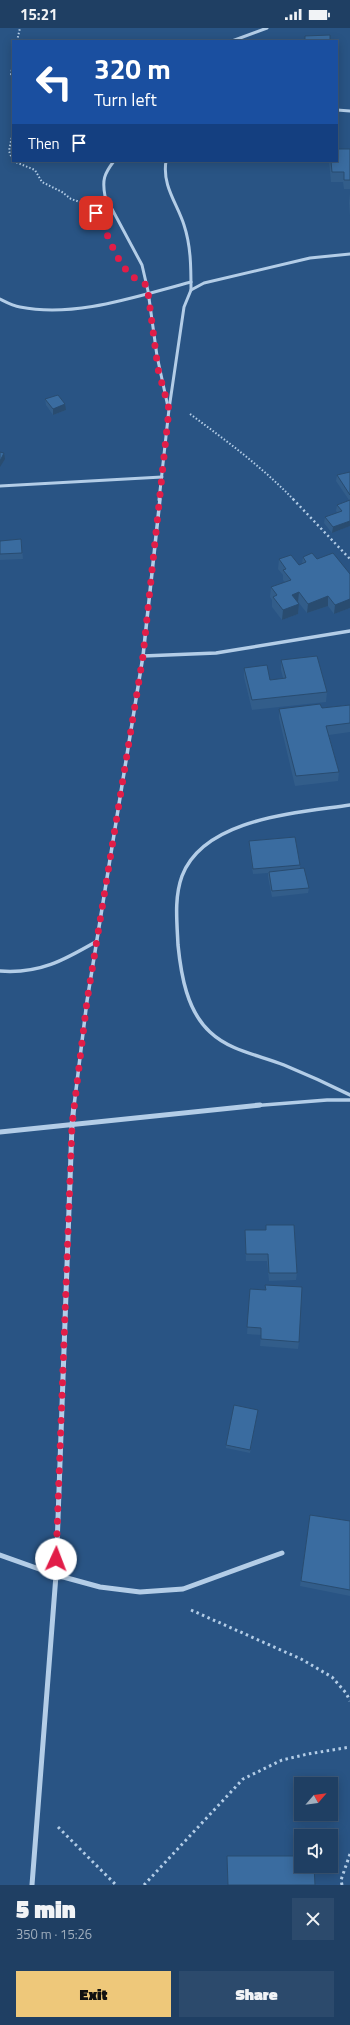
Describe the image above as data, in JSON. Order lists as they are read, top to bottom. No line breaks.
{"north":"top right","page":{"status":"15:21","turn":["320 m","Turn left"],"then":"Then","heading":["5 min","350 m · 15:26"],"buttons":["Exit","Share"]}}
